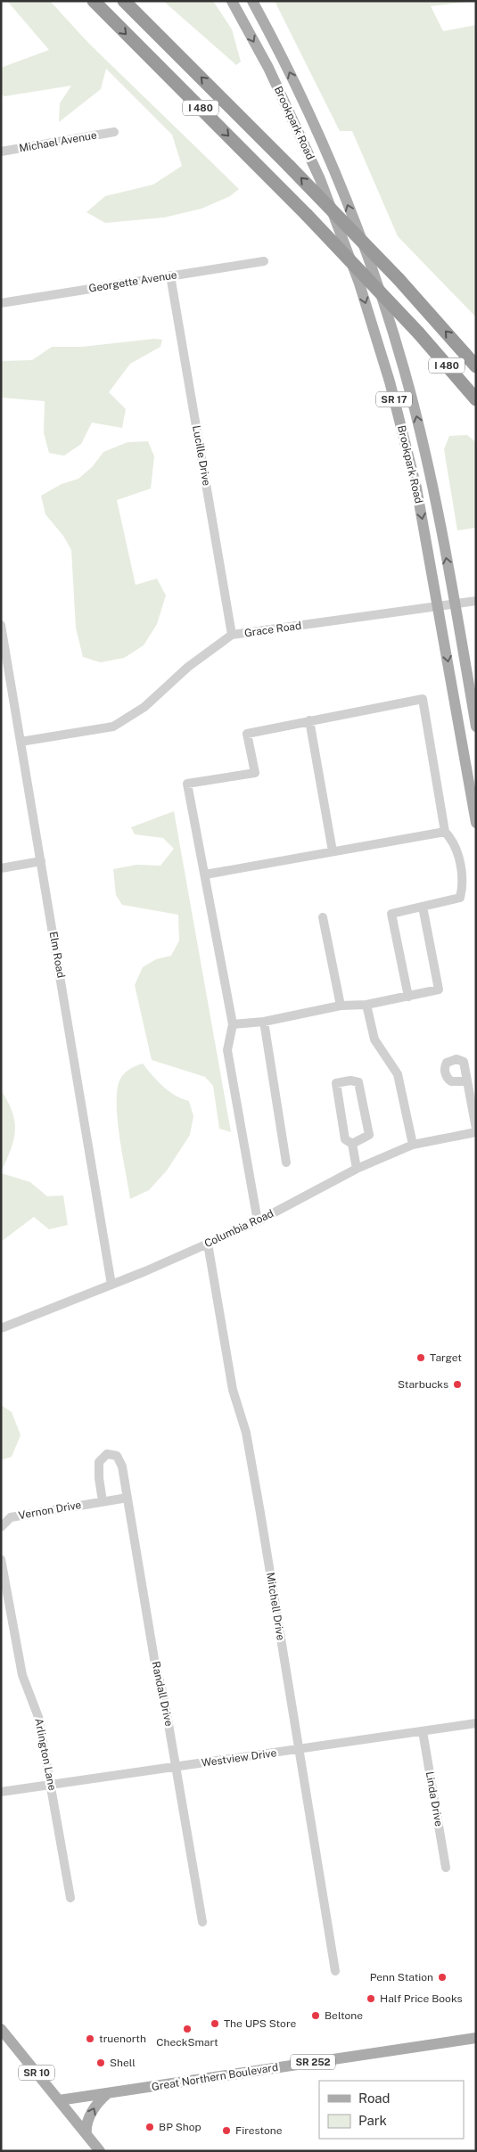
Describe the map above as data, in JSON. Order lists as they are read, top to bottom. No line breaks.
{"streets":{"highway":["I 480"],"main road":["Brookpark Road","SR 17","SR 252","SR 10","Great Northern Boulevard"],"street":["Michael Avenue","Georgette Avenue","Lucille Drive","Grace Road","Elm Road","Columbia Road","Vernon Drive","Mitchell Drive","Randall Drive","Arlington Lane","Westview Drive","Linda Drive"]},"crossings":[["Brookpark Road","Grace Road"],["Georgette Avenue","Lucille Drive"],["Lucille Drive","Grace Road"],["Grace Road","Elm Road"],["Elm Road","Columbia Road"],["Columbia Road","Mitchell Drive"],["Vernon Drive","Randall Drive"],["Mitchell Drive","Westview Drive"],["Randall Drive","Westview Drive"],["Arlington Lane","Westview Drive"],["Westview Drive","Linda Drive"],["SR 10","Great Northern Boulevard"]],"places":["Target","Starbucks","Penn Station","Half Price Books","Beltone","The UPS Store","CheckSmart","truenorth","Shell","BP Shop","Firestone"],"legend":["Road","Park"]}
